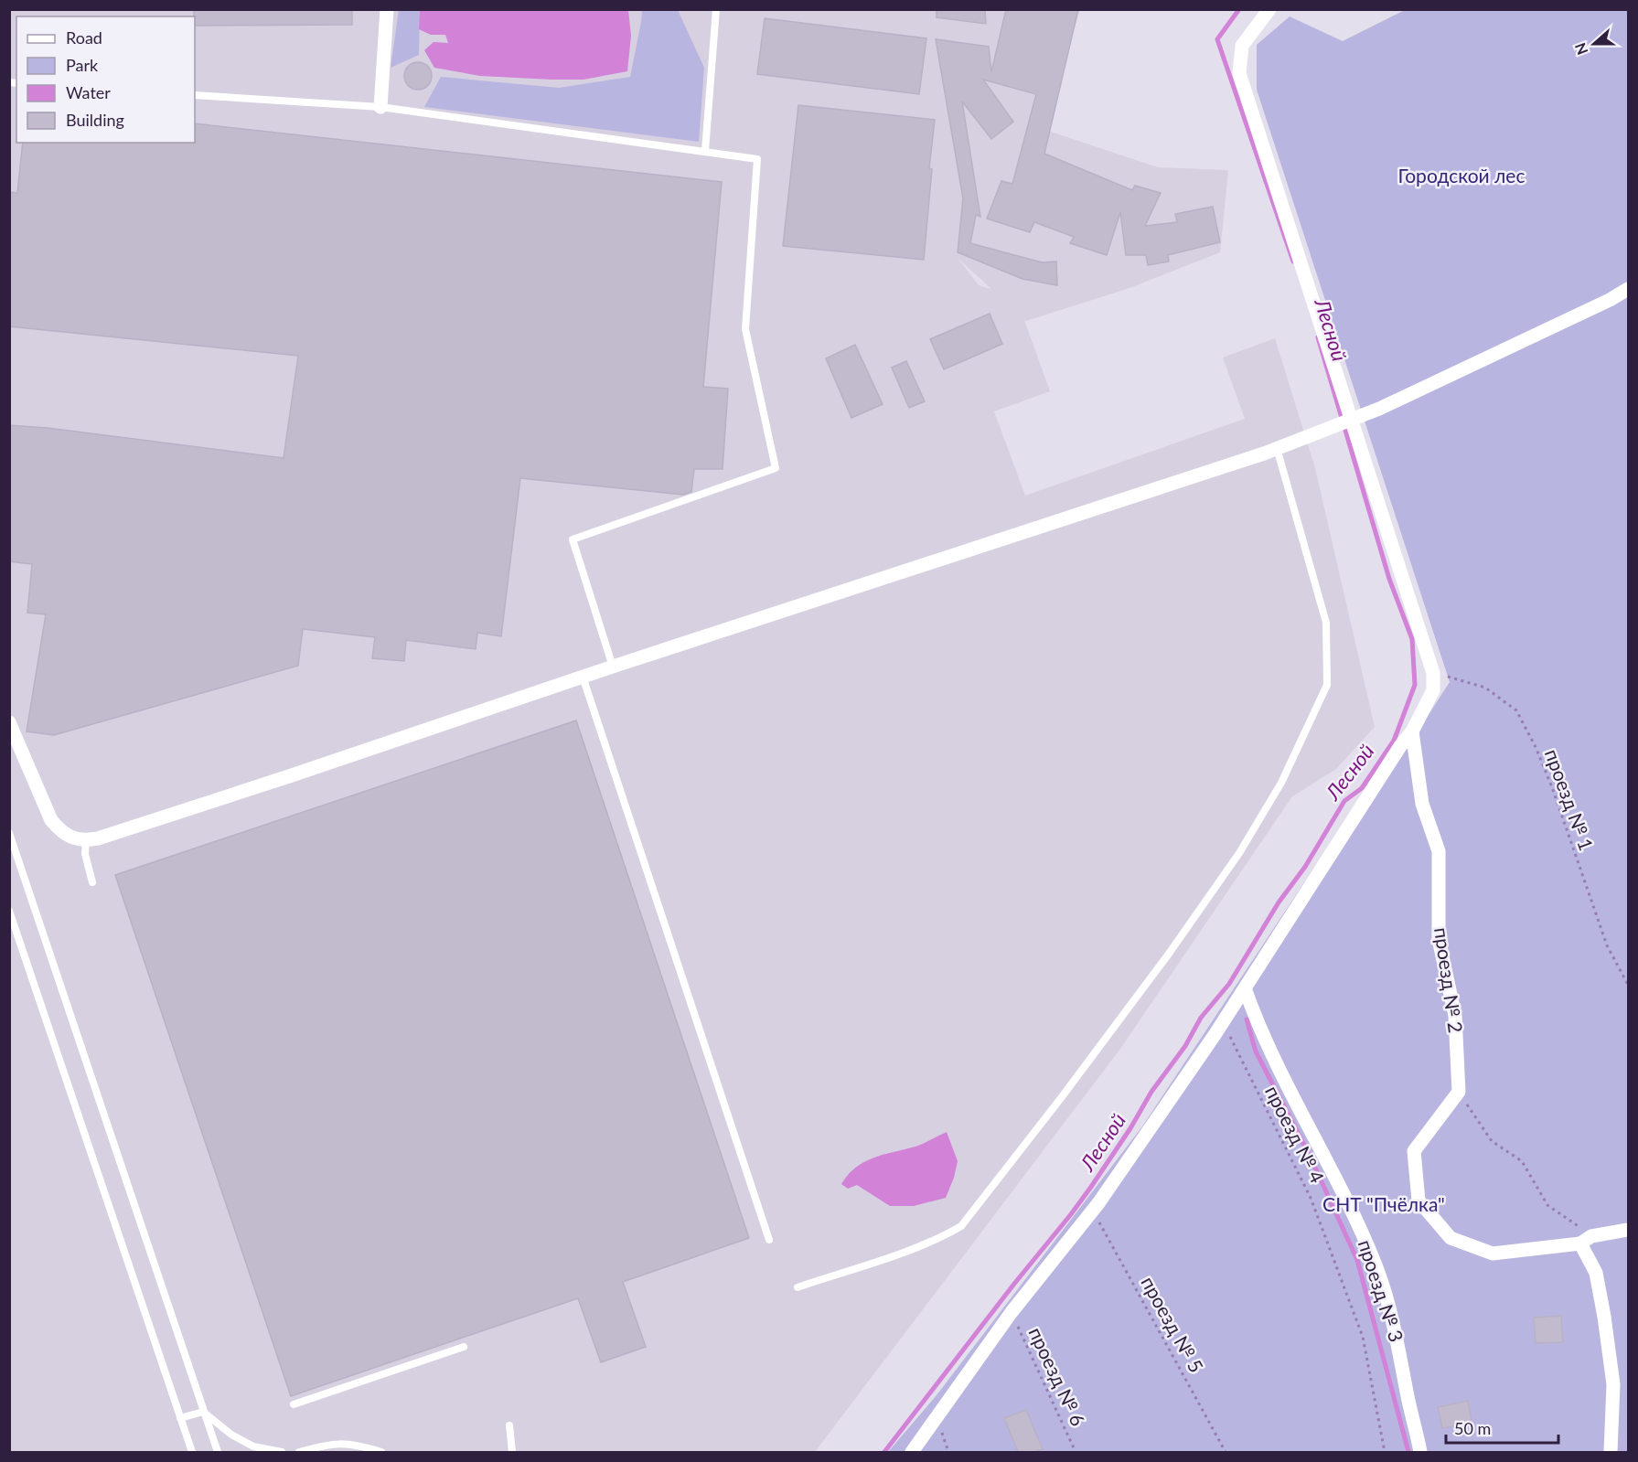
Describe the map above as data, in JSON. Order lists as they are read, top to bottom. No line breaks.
{"streets":{"street":["проезд № 2","проезд № 3"],"path":["проезд № 1","проезд № 4","проезд № 5","проезд № 6"]},"water":["Лесной"],"parks":["Городской лес","СНТ \"Пчёлка\""],"legend":["Road","Park","Water","Building"],"scale_bar":"50 m","north":"left"}
